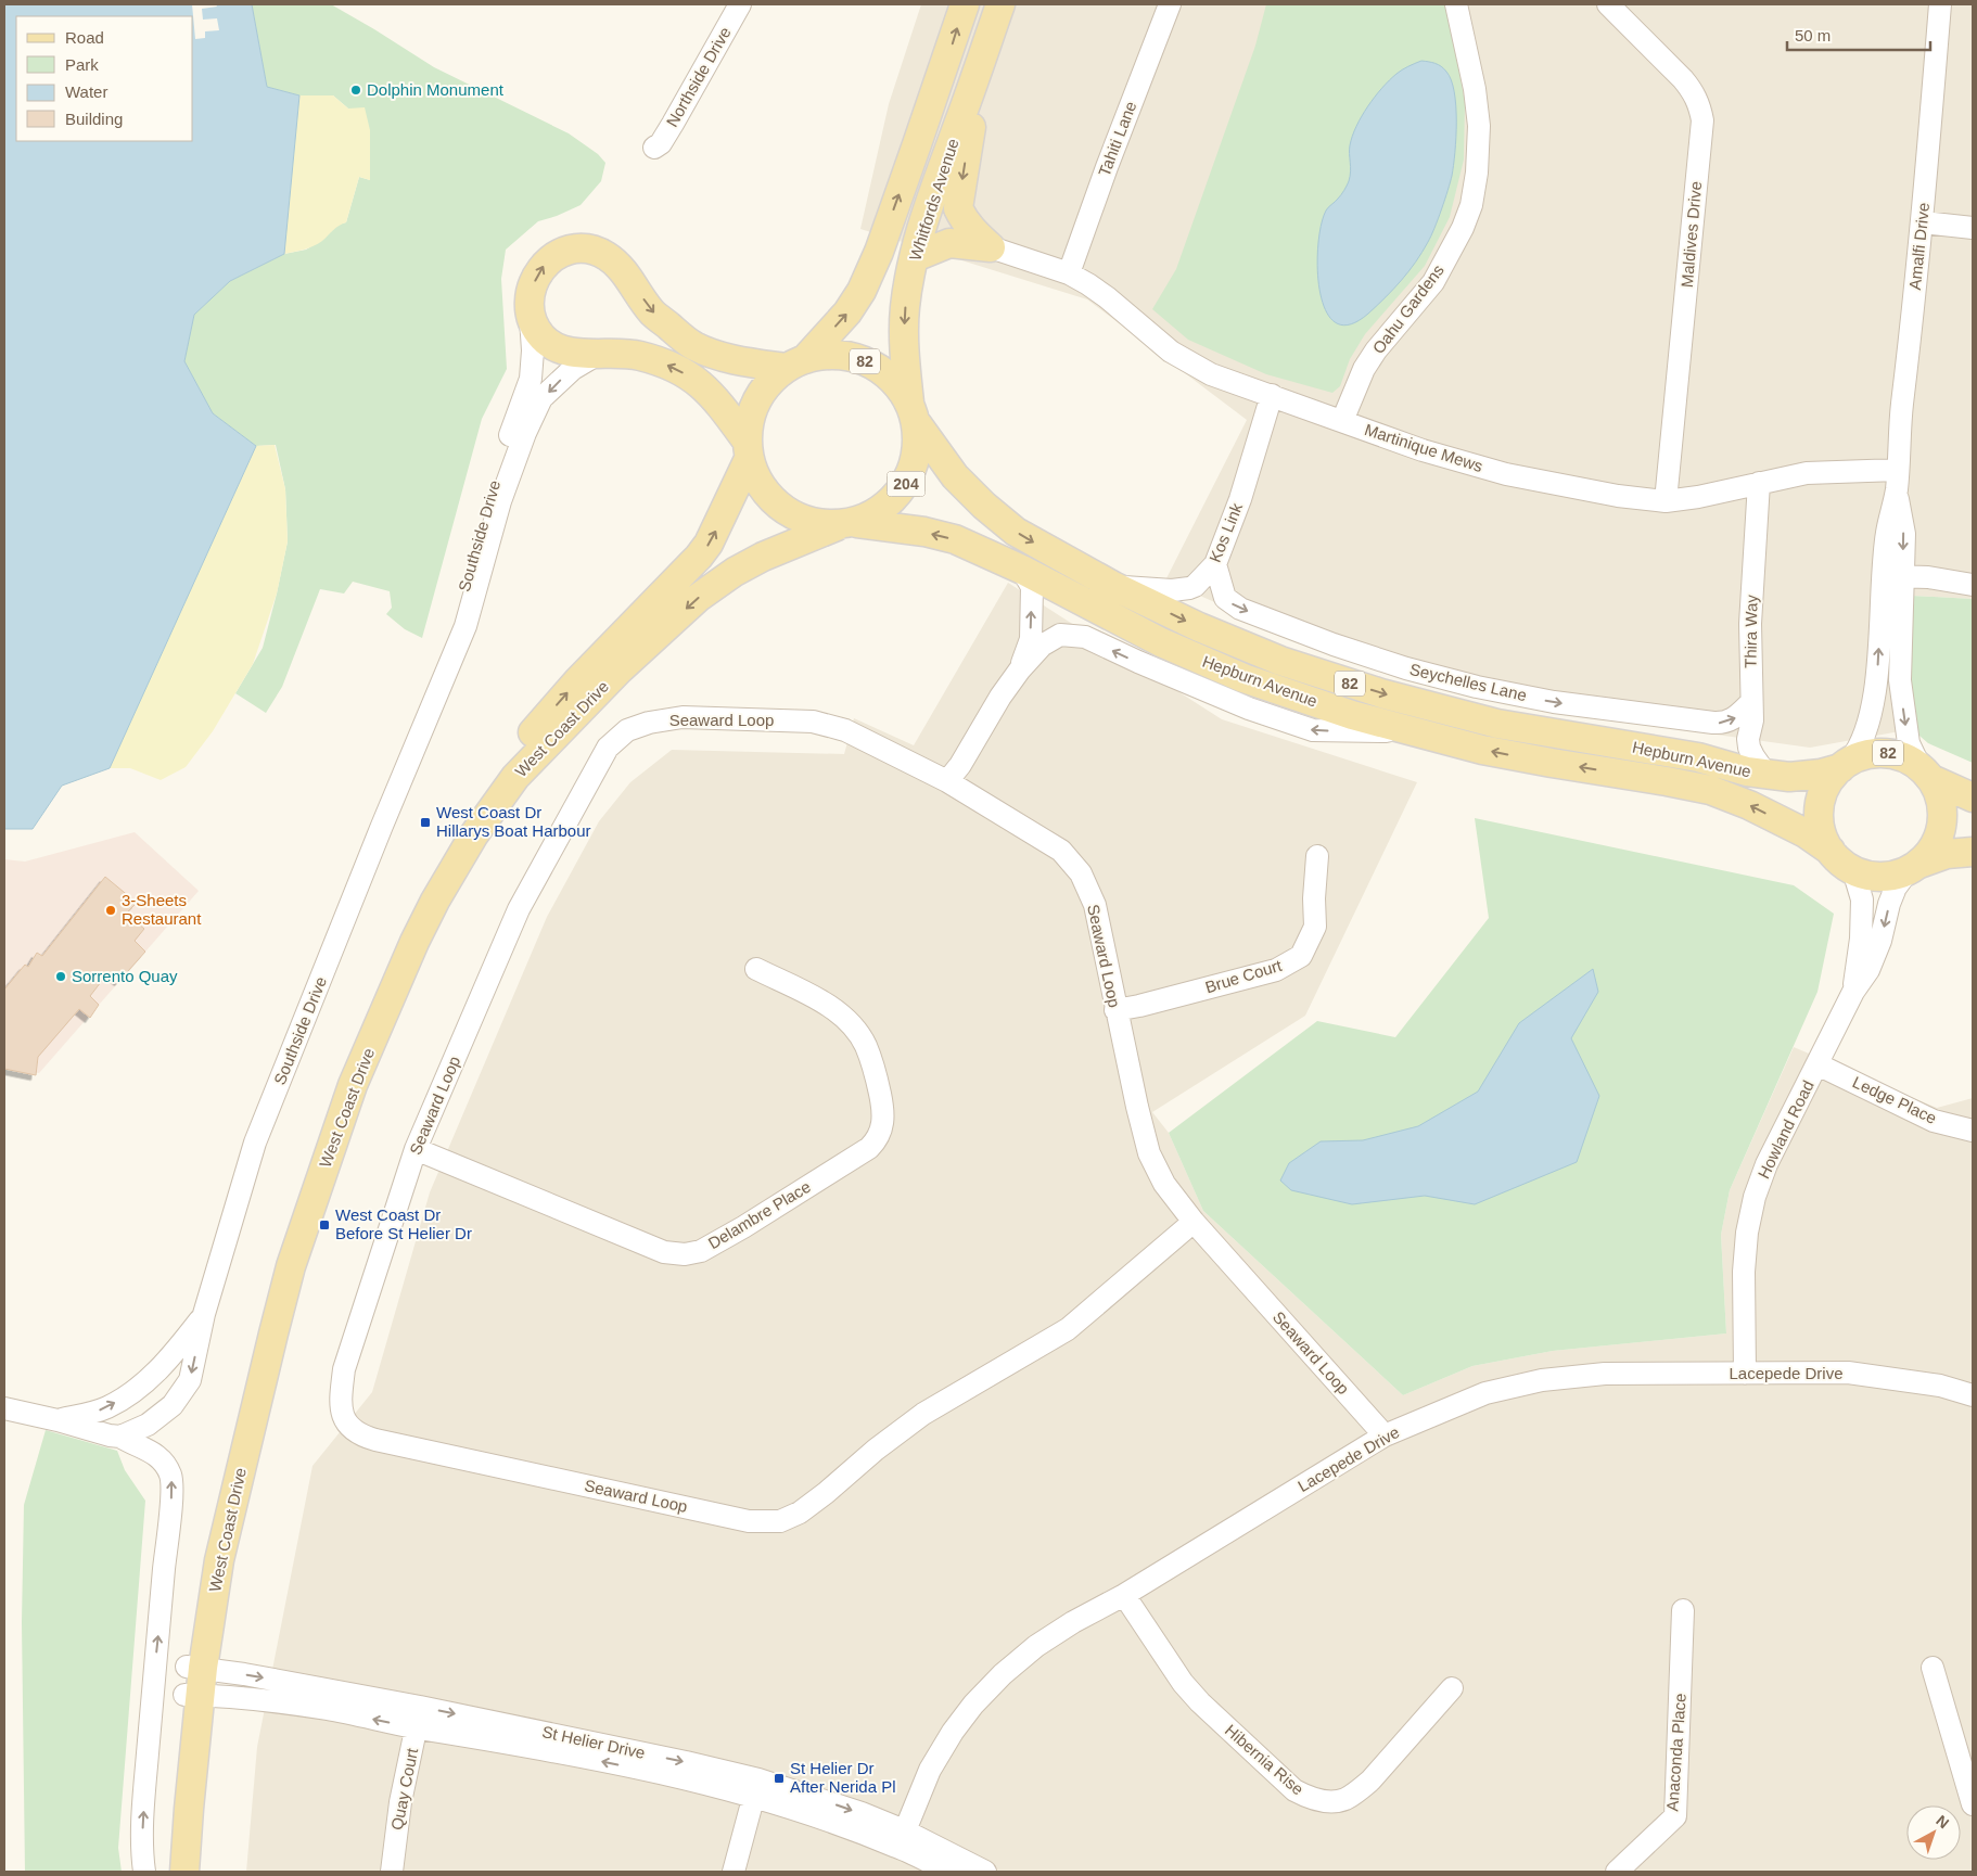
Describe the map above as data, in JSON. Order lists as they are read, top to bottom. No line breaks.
{"streets":{"main road":["Whitfords Avenue","82","204","Hepburn Avenue","West Coast Drive"],"street":["Northside Drive","Tahiti Lane","Maldives Drive","Amalfi Drive","Oahu Gardens","Martinique Mews","Kos Link","Southside Drive","Thira Way","Seychelles Lane","Seaward Loop","Brue Court","Ledge Place","Howland Road","Delambre Place","Lacepede Drive","St Helier Drive","Anaconda Place","Hibernia Rise","Quay Court"]},"crossings":[["Tahiti Lane","Martinique Mews"],["Whitfords Avenue","82"],["Whitfords Avenue","204"],["Whitfords Avenue","Hepburn Avenue"],["Whitfords Avenue","West Coast Drive"],["Maldives Drive","Martinique Mews"],["Amalfi Drive","82"],["Amalfi Drive","Martinique Mews"],["Amalfi Drive","Hepburn Avenue"],["Amalfi Drive","Howland Road"],["Oahu Gardens","Martinique Mews"],["82","204"],["82","Southside Drive"],["82","Hepburn Avenue"],["82","West Coast Drive"],["82","Howland Road"],["Martinique Mews","Kos Link"],["Martinique Mews","Thira Way"],["204","Hepburn Avenue"],["204","West Coast Drive"],["Kos Link","Hepburn Avenue"],["Kos Link","Seychelles Lane"],["Thira Way","Hepburn Avenue"],["Thira Way","Seychelles Lane"],["Hepburn Avenue","West Coast Drive"],["Hepburn Avenue","Howland Road"],["Seaward Loop","Brue Court"],["Seaward Loop","Delambre Place"],["Seaward Loop","Lacepede Drive"],["West Coast Drive","St Helier Drive"],["Ledge Place","Howland Road"],["Howland Road","Lacepede Drive"],["Lacepede Drive","St Helier Drive"],["Lacepede Drive","Hibernia Rise"],["St Helier Drive","Quay Court"]],"places":{"other":["Dolphin Monument","3-Sheets Restaurant","Sorrento Quay"],"transit":["West Coast Dr Hillarys Boat Harbour","West Coast Dr Before St Helier Dr","St Helier Dr After Nerida Pl"]},"legend":["Road","Park","Water","Building"],"scale_bar":"50 m","north":"top right"}
